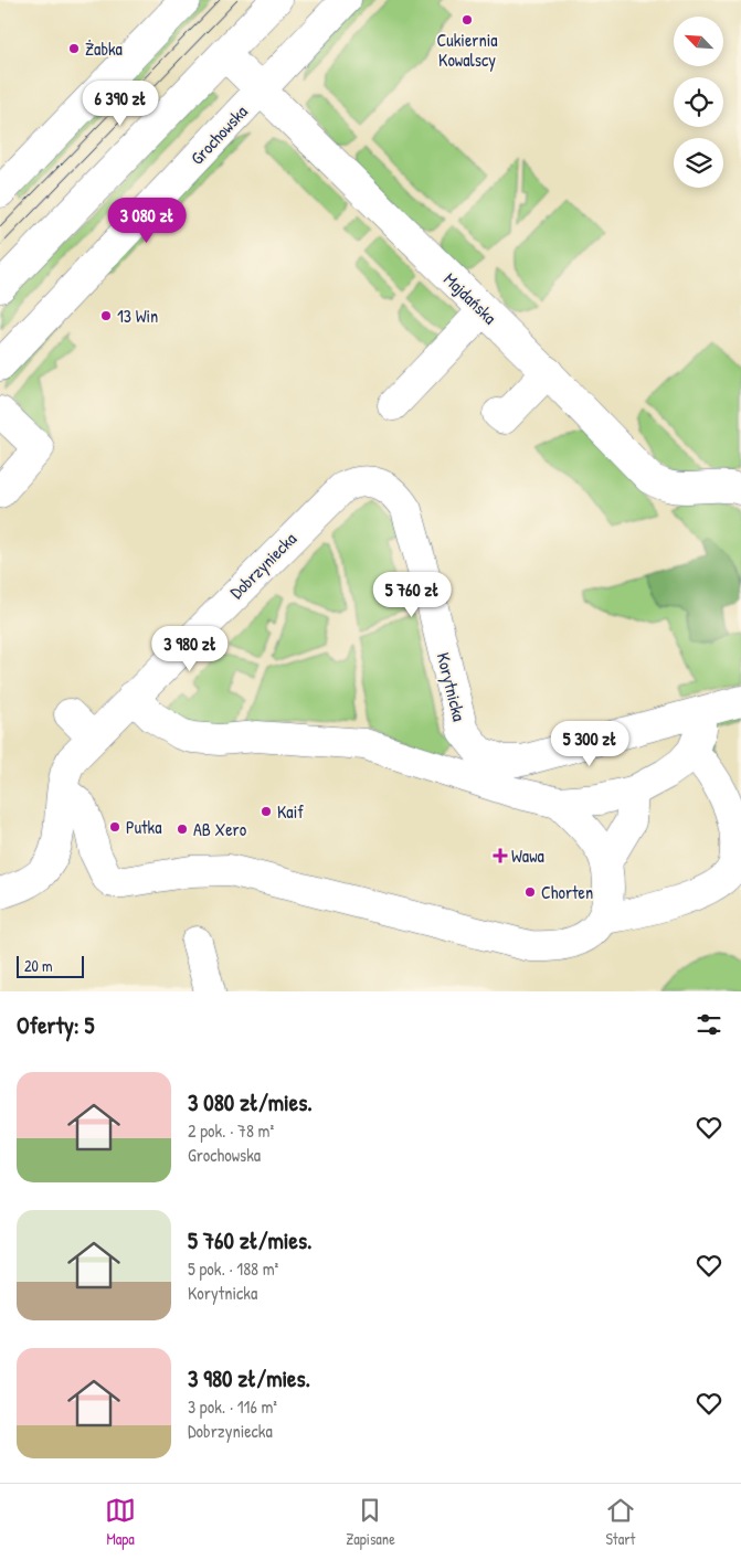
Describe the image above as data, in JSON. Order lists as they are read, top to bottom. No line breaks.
{"streets":{"street":["Grochowska","Majdańska","Dobrzyniecka","Korytnicka"]},"crossings":[["Grochowska","Majdańska"],["Dobrzyniecka","Korytnicka"]],"places":{"other":["Cukiernia Kowalscy","Żabka","13 Win","Kaif","Putka","AB Xero","Chorten"],"health":["Wawa"]},"scale_bar":"20 m","north":"top left","page":{"price":["6 390 zł","3 080 zł","5 760 zł","3 980 zł","5 300 zł"],"scale":"20 m","heading":"Oferty: 5","list":[{"name":"3 080 zł/mies.","note":"2 pok. · 78 m² · Grochowska"},{"name":"5 760 zł/mies.","note":"5 pok. · 188 m² · Korytnicka"},{"name":"3 980 zł/mies.","note":"3 pok. · 116 m² · Dobrzyniecka"}],"tabs":["Mapa","Zapisane","Start"]}}
